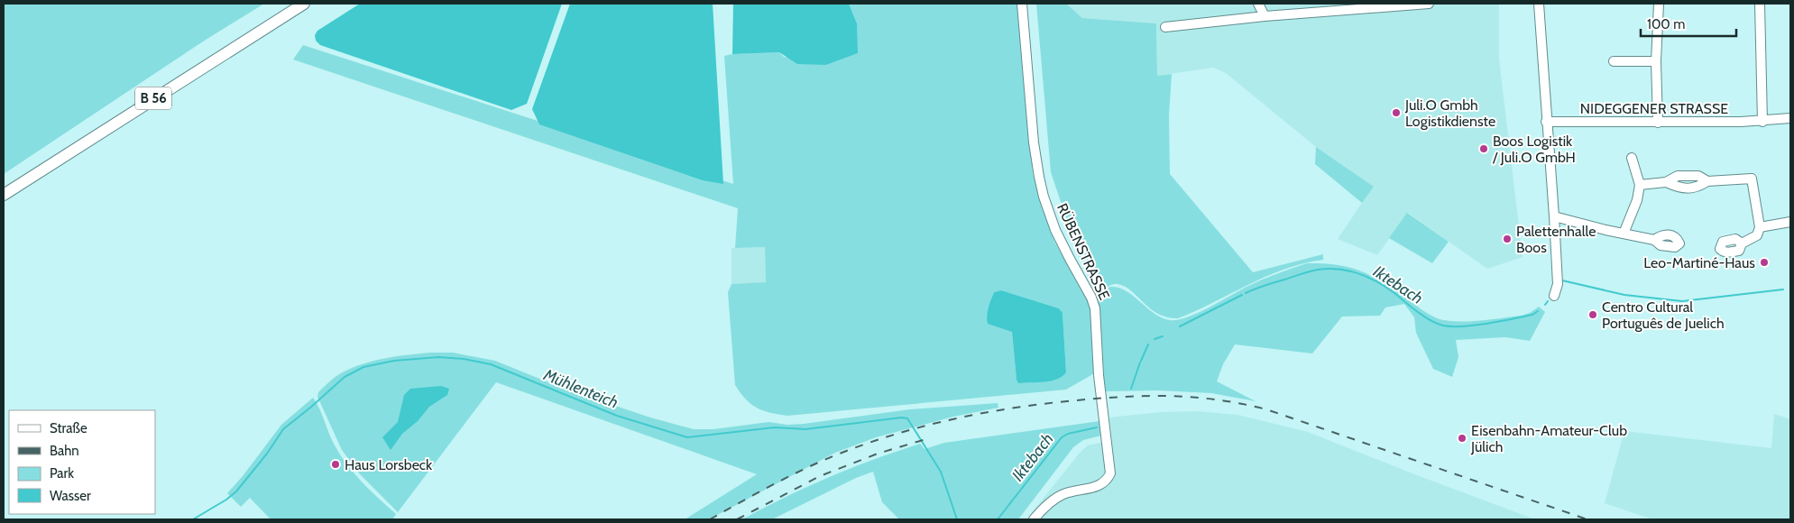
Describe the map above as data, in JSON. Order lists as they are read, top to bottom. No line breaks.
{"streets":{"main road":["B 56"],"street":["NIDEGGENER STRASSE","RÜBENSTRASSE"]},"water":["Iktebach","Mühlenteich"],"places":["Juli.O Gmbh Logistikdienste","Boos Logistik / Juli.O GmbH","Palettenhalle Boos","Leo-Martiné-Haus","Centro Cultural Português de Juelich","Eisenbahn-Amateur-Club Jülich","Haus Lorsbeck"],"legend":["Straße","Bahn","Park","Wasser"],"scale_bar":"100 m"}
